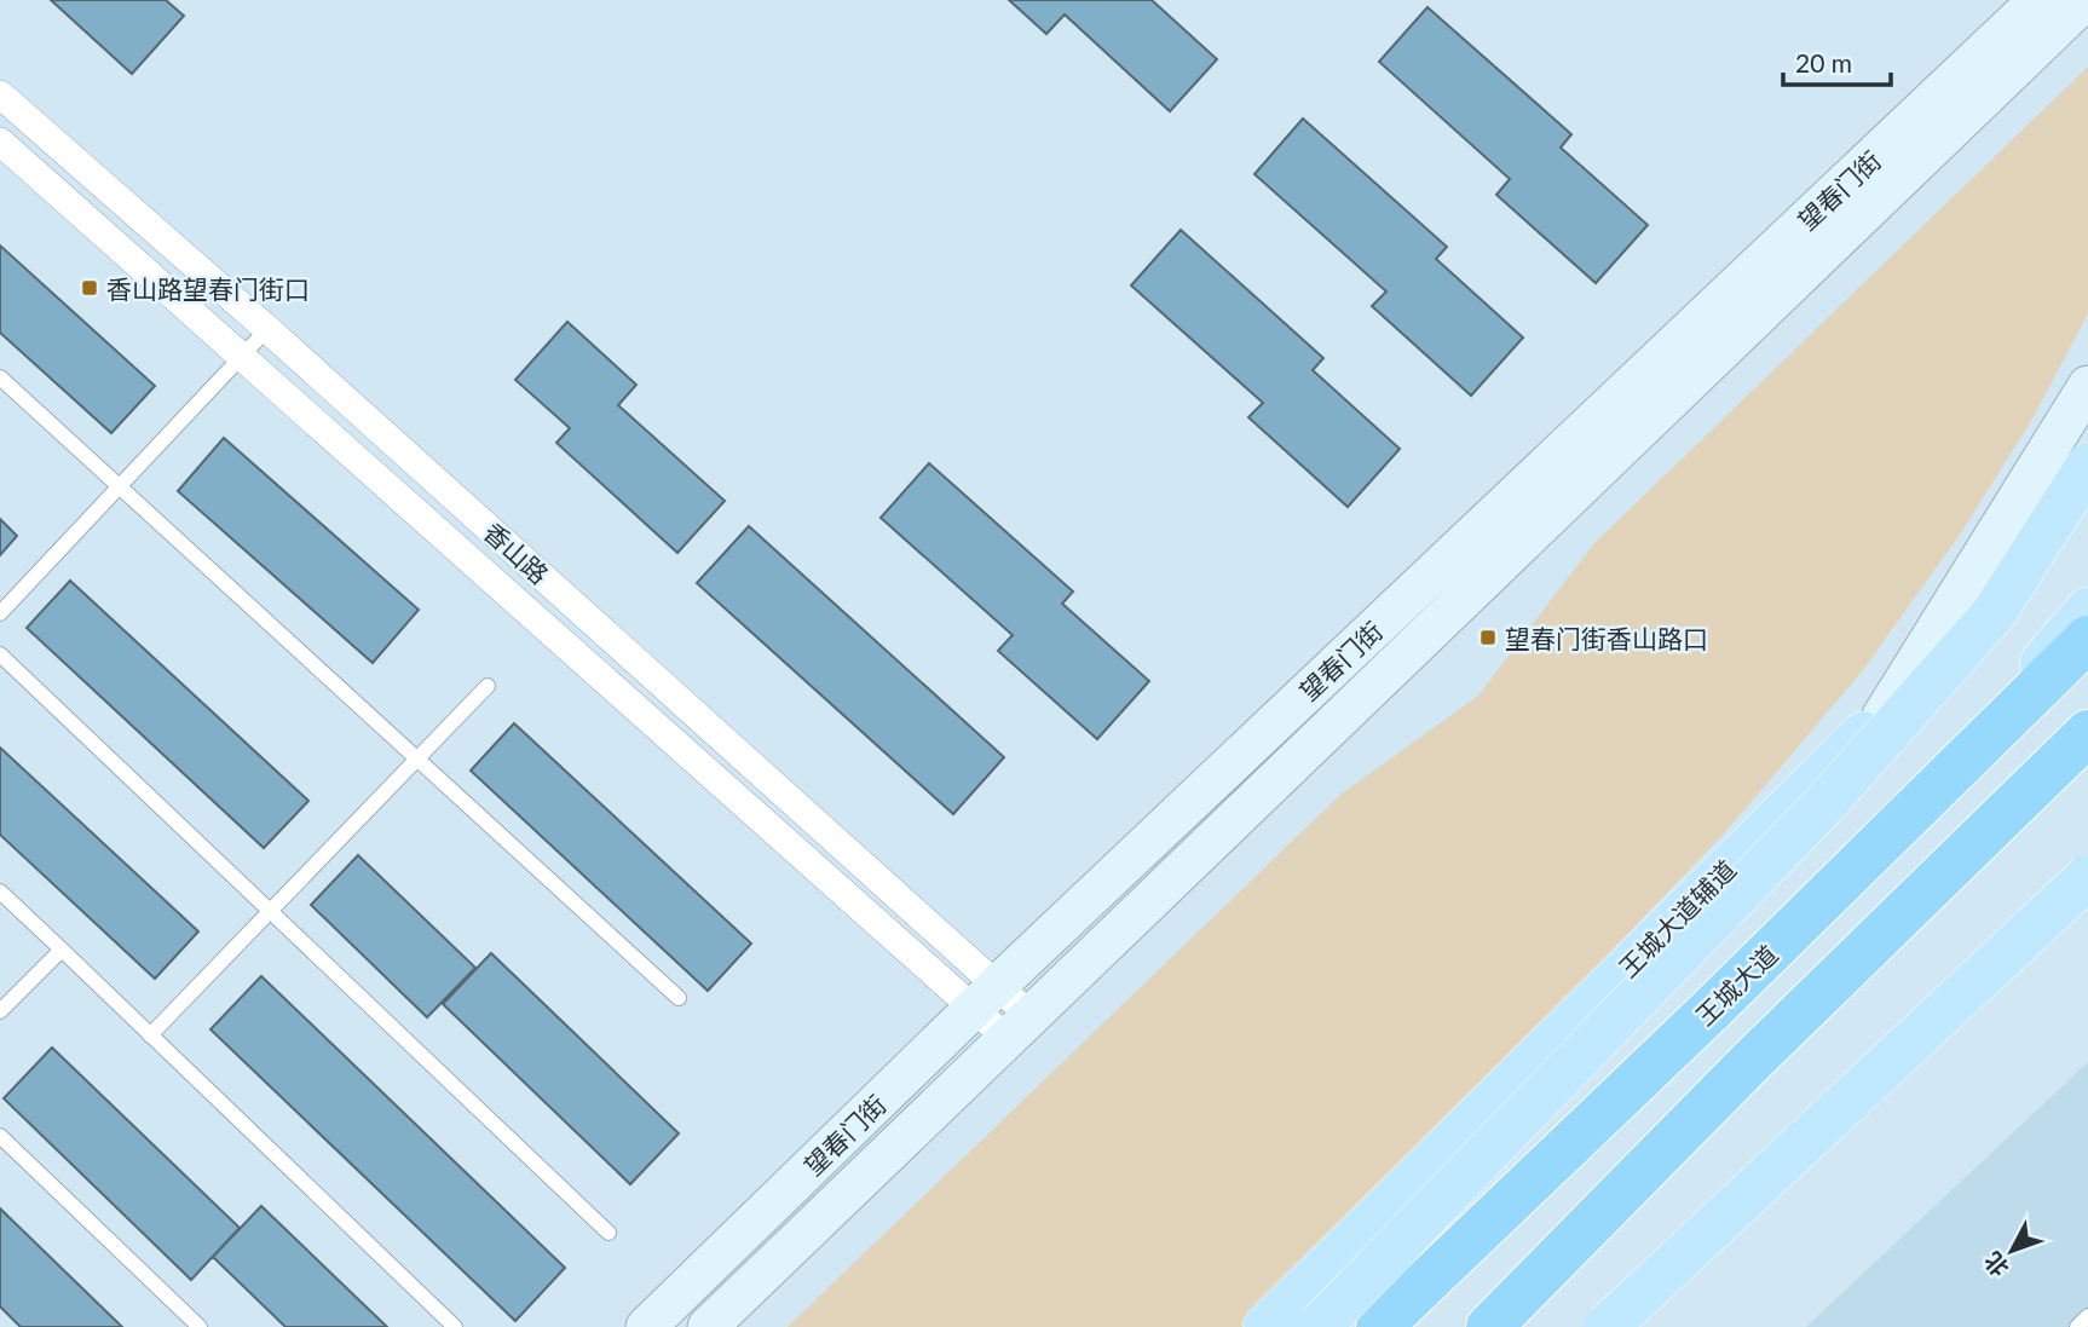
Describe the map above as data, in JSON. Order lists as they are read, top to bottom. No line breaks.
{"streets":{"highway":["王城大道"],"main road":["王城大道辅道"],"street":["望春门街","香山路"]},"crossings":[["望春门街","香山路"]],"places":{"transit":["香山路望春门街口","望春门街香山路口"]},"scale_bar":"20 m","north":"bottom left"}
